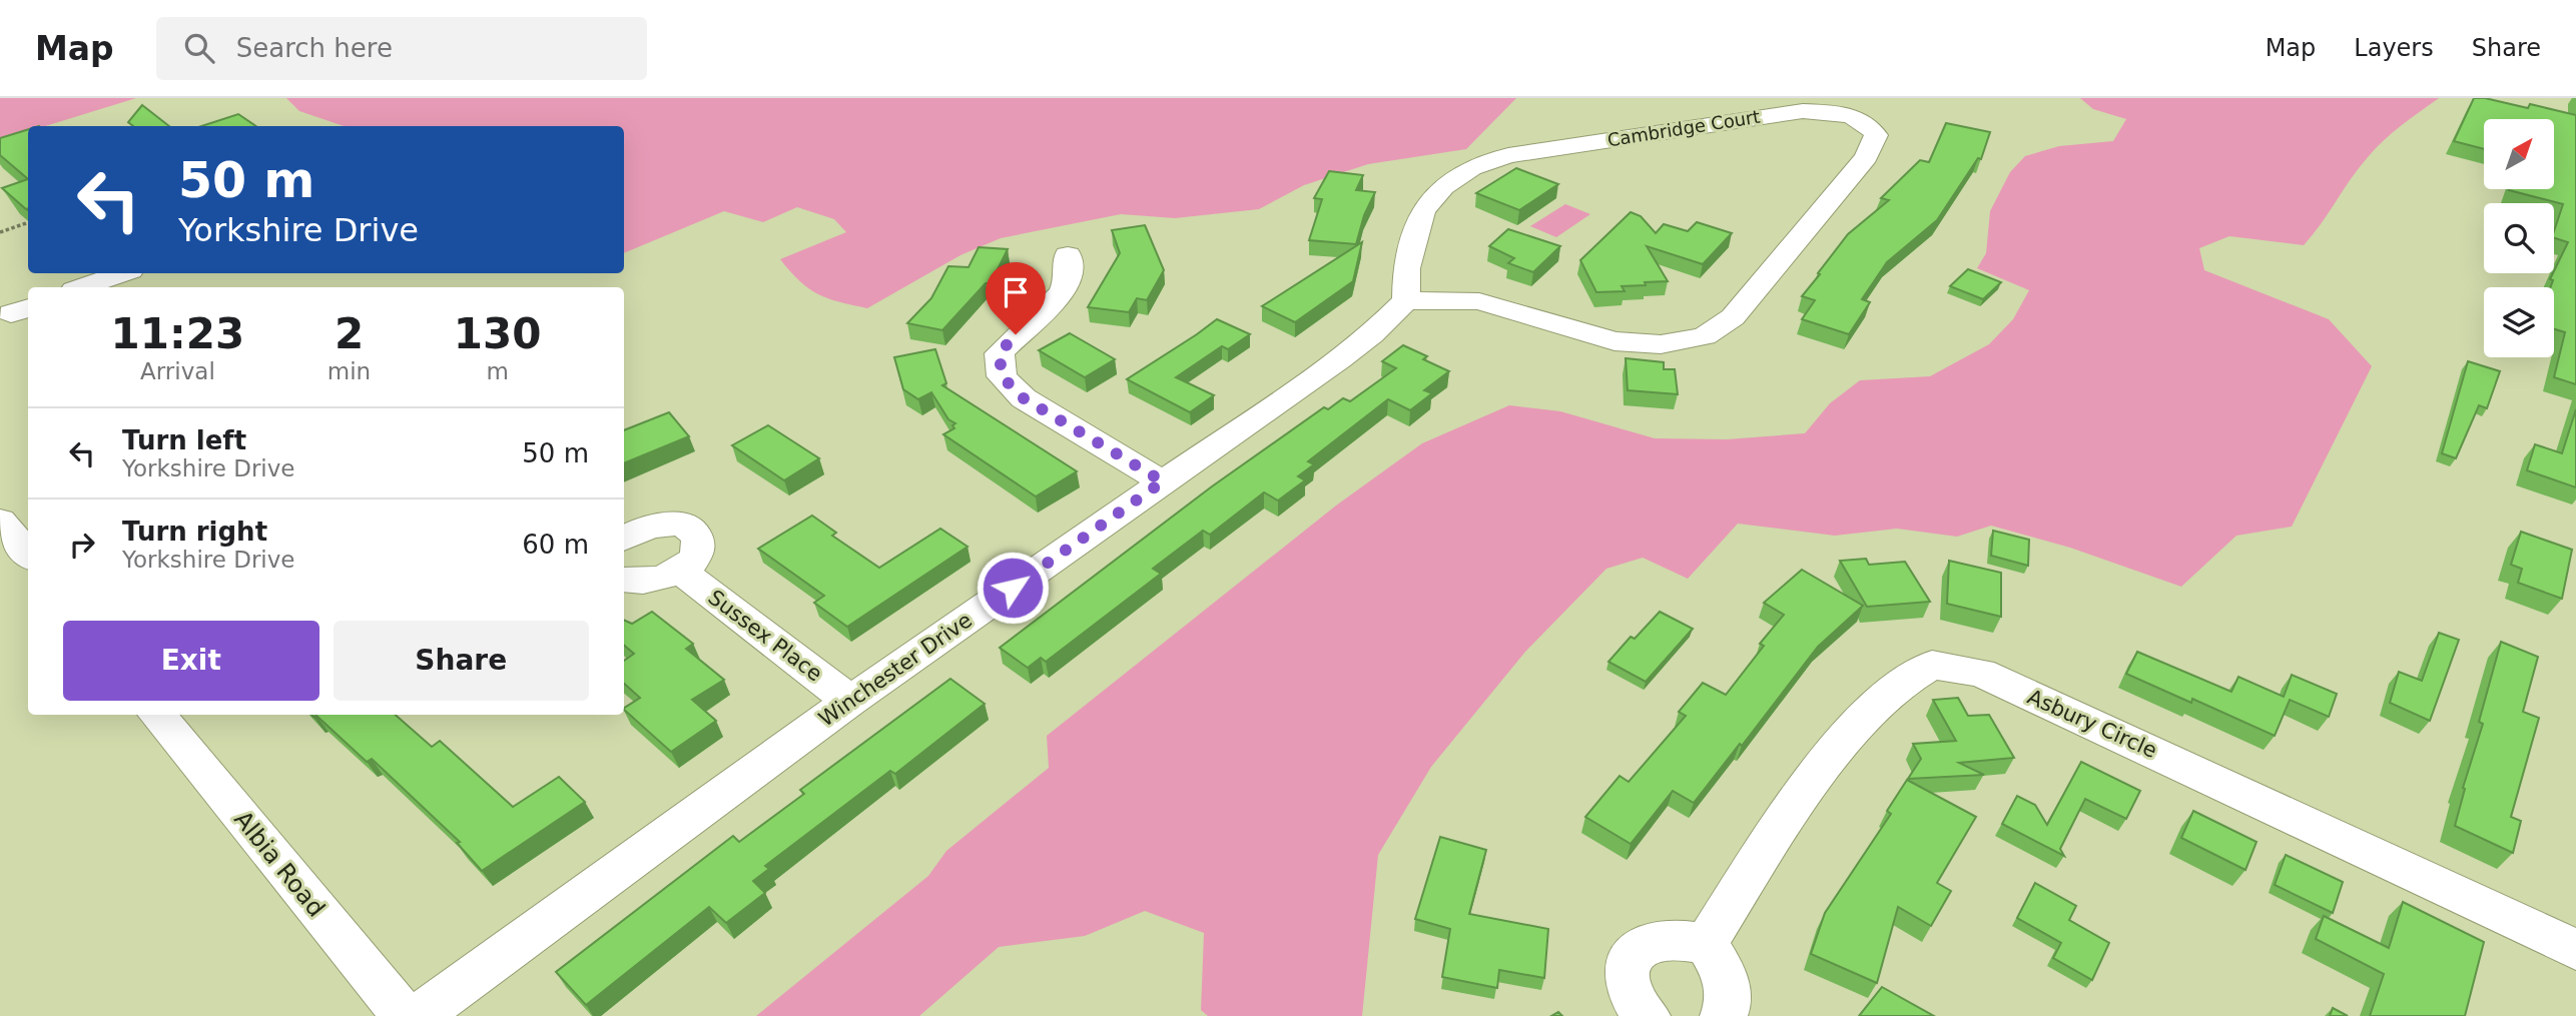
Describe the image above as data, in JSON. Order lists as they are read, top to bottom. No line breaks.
{"streets":{"street":["Cambridge Court","Sussex Place","Winchester Drive","Asbury Circle","Albia Road"]},"crossings":[["Cambridge Court","Winchester Drive"],["Sussex Place","Winchester Drive"]],"north":"top right","page":{"header":"Map","search":"Search here","nav":["Map","Layers","Share"],"turn":["50 m","Yorkshire Drive"],"eta":["11:23","Arrival","2","min","130","m"],"list":[{"name":"Turn left","note":"Yorkshire Drive","value":"50 m"},{"name":"Turn right","note":"Yorkshire Drive","value":"60 m"}],"buttons":["Exit","Share"]}}
